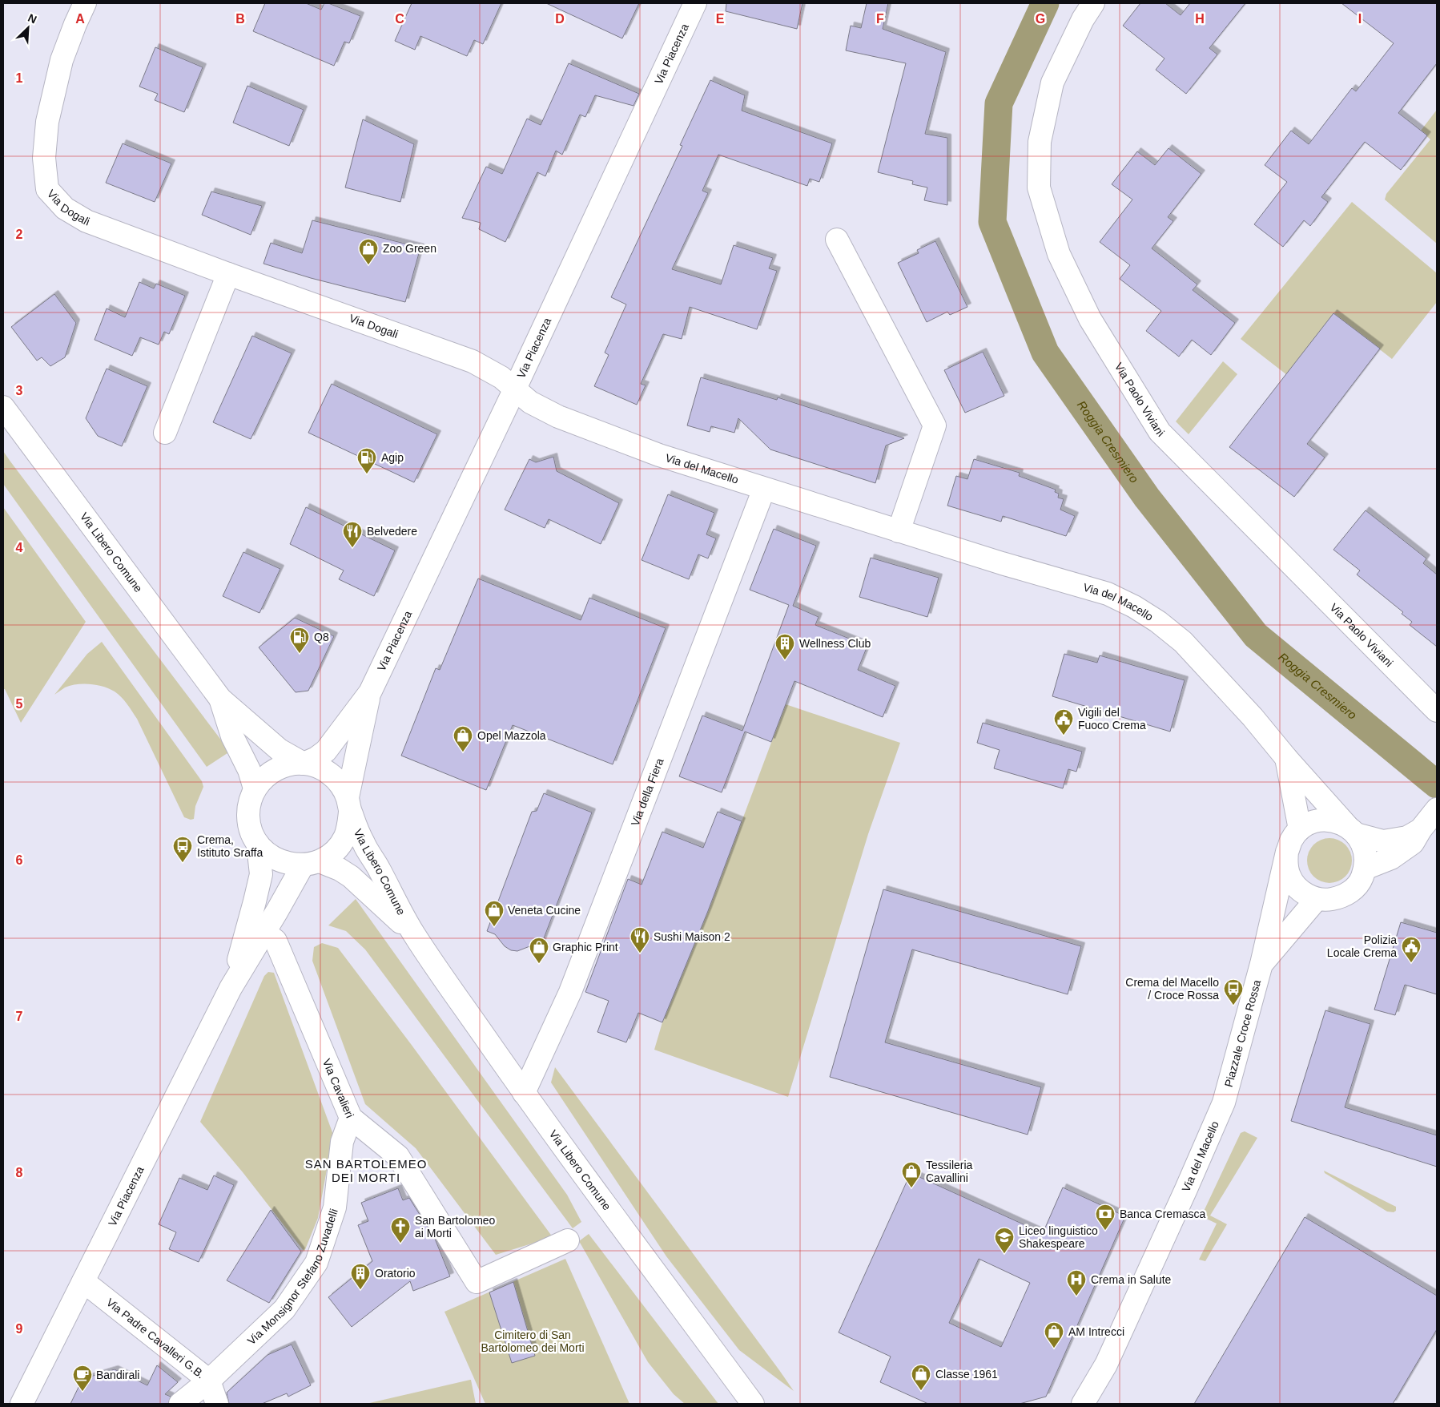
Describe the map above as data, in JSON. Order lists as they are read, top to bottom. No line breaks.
{"streets":{"street":["Via Piacenza","Via Dogali","Via Paolo Viviani","Via del Macello","Via Libero Comune","Via della Fiera","Piazzale Croce Rossa","Via Cavalieri","Via Monsignor Stefano Zuvadelli","Via Padre Cavalleri G.B."]},"crossings":[["Via Piacenza","Via Dogali"],["Via Piacenza","Via del Macello"],["Via Piacenza","Via Libero Comune"],["Via Piacenza","Via Cavalieri"],["Via Piacenza","Via Padre Cavalleri G.B."],["Via Dogali","Via del Macello"],["Via del Macello","Via della Fiera"],["Via del Macello","Piazzale Croce Rossa"],["Via Libero Comune","Via della Fiera"],["Via Cavalieri","Via Monsignor Stefano Zuvadelli"],["Via Monsignor Stefano Zuvadelli","Via Padre Cavalleri G.B."]],"districts":["SAN BARTOLEMEO DEI MORTI"],"water":["Roggia Cresmiero"],"parks":["Cimitero di San Bartolomeo dei Morti"],"places":{"shop":["Zoo Green","Opel Mazzola","Veneta Cucine","Graphic Print","Tessileria Cavallini","AM Intrecci","Classe 1961"],"fuel station":["Agip","Q8"],"restaurant":["Belvedere","Sushi Maison 2"],"building":["Wellness Club","Oratorio"],"public building":["Vigili del Fuoco Crema","Polizia Locale Crema"],"bus stop":["Crema, Istituto Sraffa","Crema del Macello / Croce Rossa"],"bank":["Banca Cremasca"],"church":["San Bartolomeo ai Morti"],"school or university":["Liceo linguistico Shakespeare"],"hospital":["Crema in Salute"],"cafe":["Bandirali"]},"north":"top right","grid":{"columns":["A","B","C","D","E","F","G","H","I"],"rows":["1","2","3","4","5","6","7","8","9"]}}
